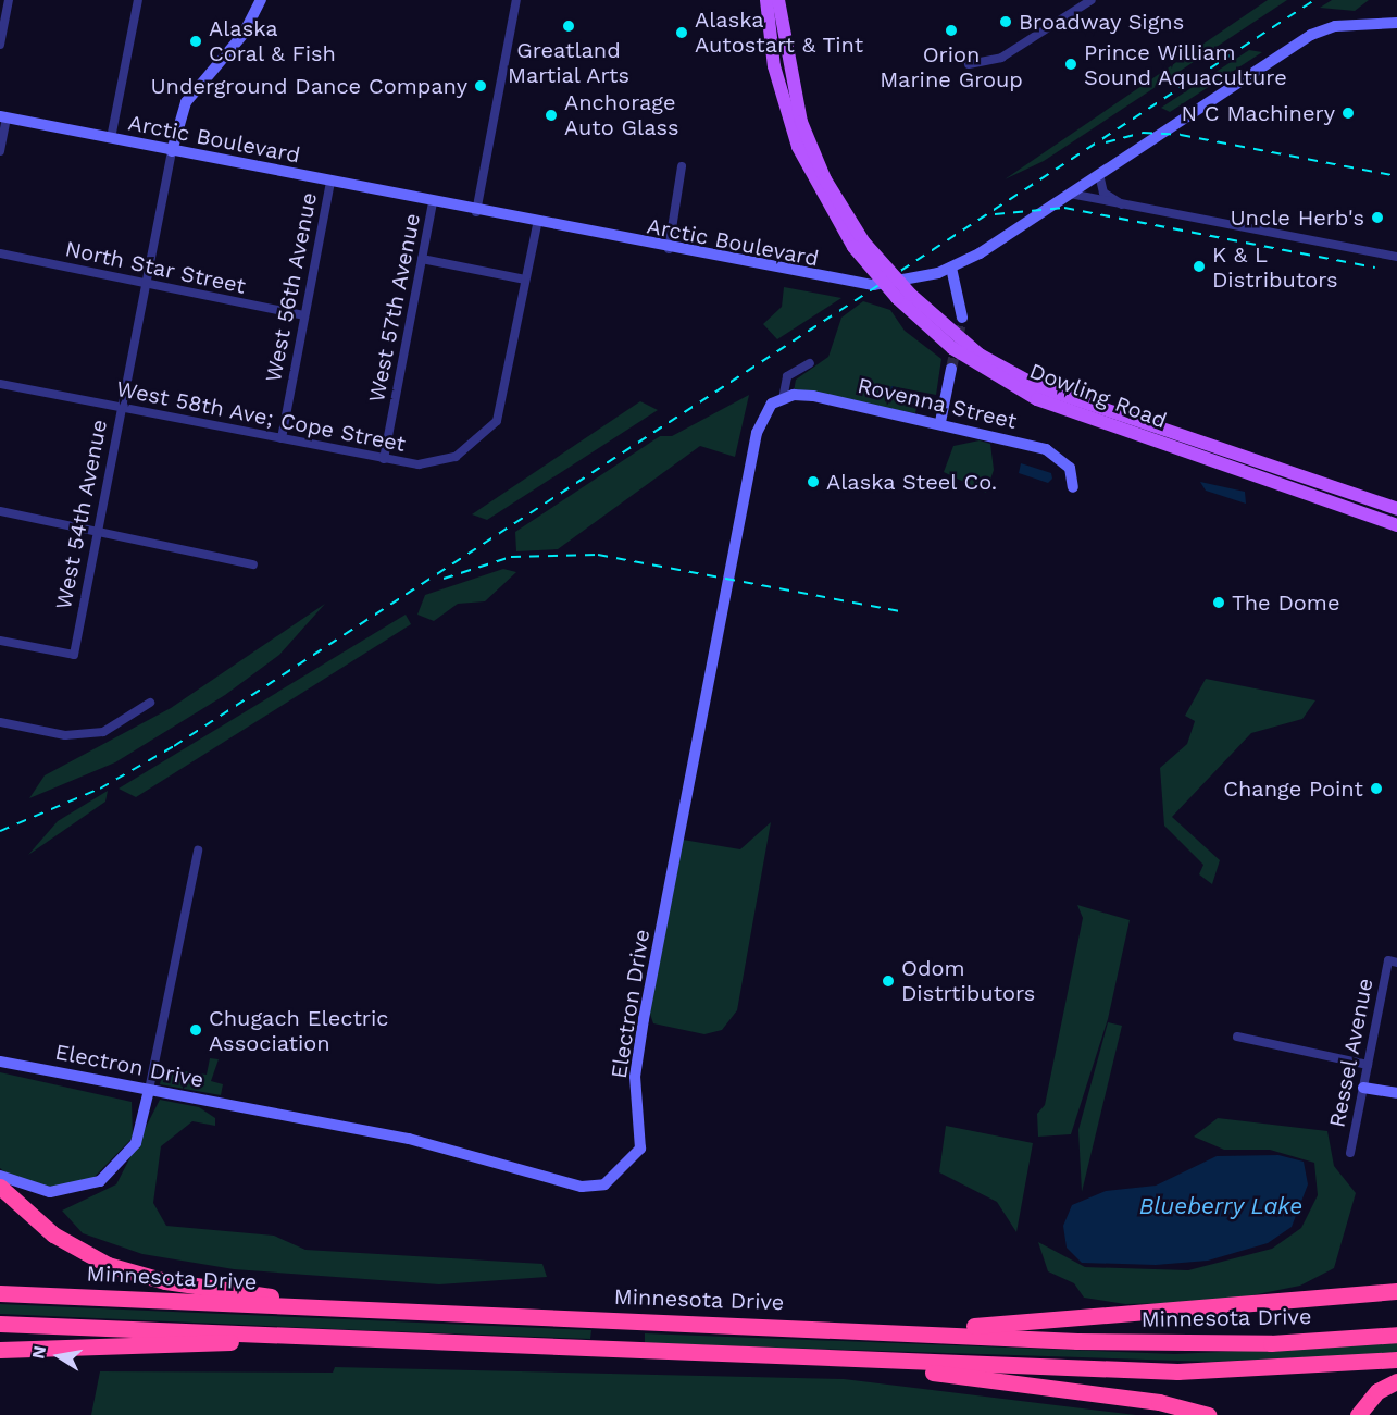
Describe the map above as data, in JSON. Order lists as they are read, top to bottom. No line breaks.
{"streets":{"highway":["Minnesota Drive"],"main road":["Dowling Road"],"street":["Arctic Boulevard","North Star Street","West 56th Avenue","West 57th Avenue","Rovenna Street","West 58th Ave; Cope Street","West 54th Avenue","Electron Drive","Ressel Avenue"]},"crossings":[["Arctic Boulevard","West 56th Avenue"],["Arctic Boulevard","West 57th Avenue"],["Arctic Boulevard","West 58th Ave; Cope Street"],["Arctic Boulevard","West 54th Avenue"],["North Star Street","West 56th Avenue"],["North Star Street","West 54th Avenue"],["West 56th Avenue","West 58th Ave; Cope Street"],["West 57th Avenue","West 58th Ave; Cope Street"],["Rovenna Street","Electron Drive"],["West 58th Ave; Cope Street","West 54th Avenue"]],"water":["Blueberry Lake"],"places":["Broadway Signs","Greatland Martial Arts","Orion Marine Group","Alaska Autostart & Tint","Alaska Coral & Fish","Prince William Sound Aquaculture","Underground Dance Company","N C Machinery","Anchorage Auto Glass","Uncle Herb's","K & L Distributors","Alaska Steel Co.","The Dome","Change Point","Odom Distrtibutors","Chugach Electric Association"],"north":"left"}
